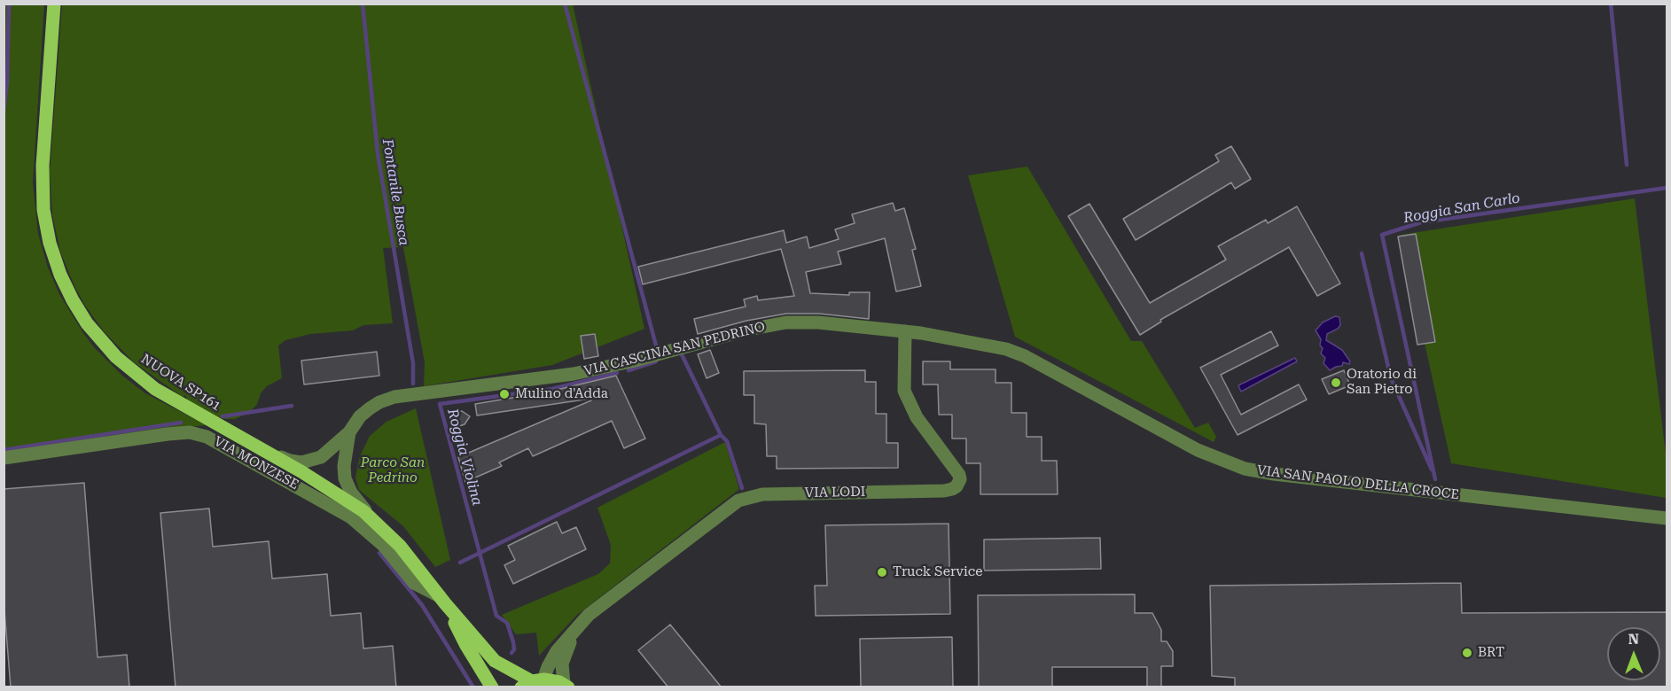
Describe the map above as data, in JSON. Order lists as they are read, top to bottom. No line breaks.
{"streets":{"main road":["NUOVA SP161"],"street":["VIA CASCINA SAN PEDRINO","VIA MONZESE","VIA SAN PAOLO DELLA CROCE","VIA LODI"]},"crossings":[["VIA CASCINA SAN PEDRINO","NUOVA SP161"],["VIA CASCINA SAN PEDRINO","VIA SAN PAOLO DELLA CROCE"],["VIA CASCINA SAN PEDRINO","VIA LODI"],["NUOVA SP161","VIA MONZESE"],["NUOVA SP161","VIA LODI"]],"water":["Fontanile Busca","Roggia San Carlo","Roggia Violina"],"parks":["Parco San Pedrino"],"places":["Oratorio di San Pietro","Mulino d'Adda","Truck Service","BRT"],"north":"top"}
